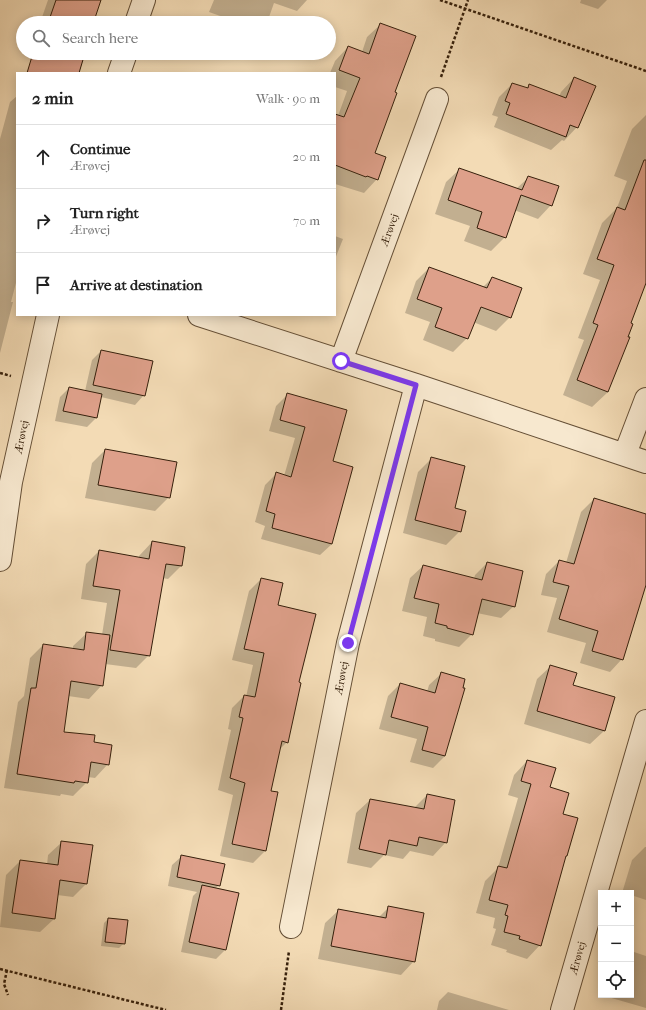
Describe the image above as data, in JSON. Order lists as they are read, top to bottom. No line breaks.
{"streets":{"street":["Ærøvej"]},"page":{"search":"Search here","heading":["2 min","Walk · 90 m"],"list":[["Continue","Ærøvej","20 m"],["Turn right","Ærøvej","70 m"],"Arrive at destination"],"map_buttons":["+","−"]}}
